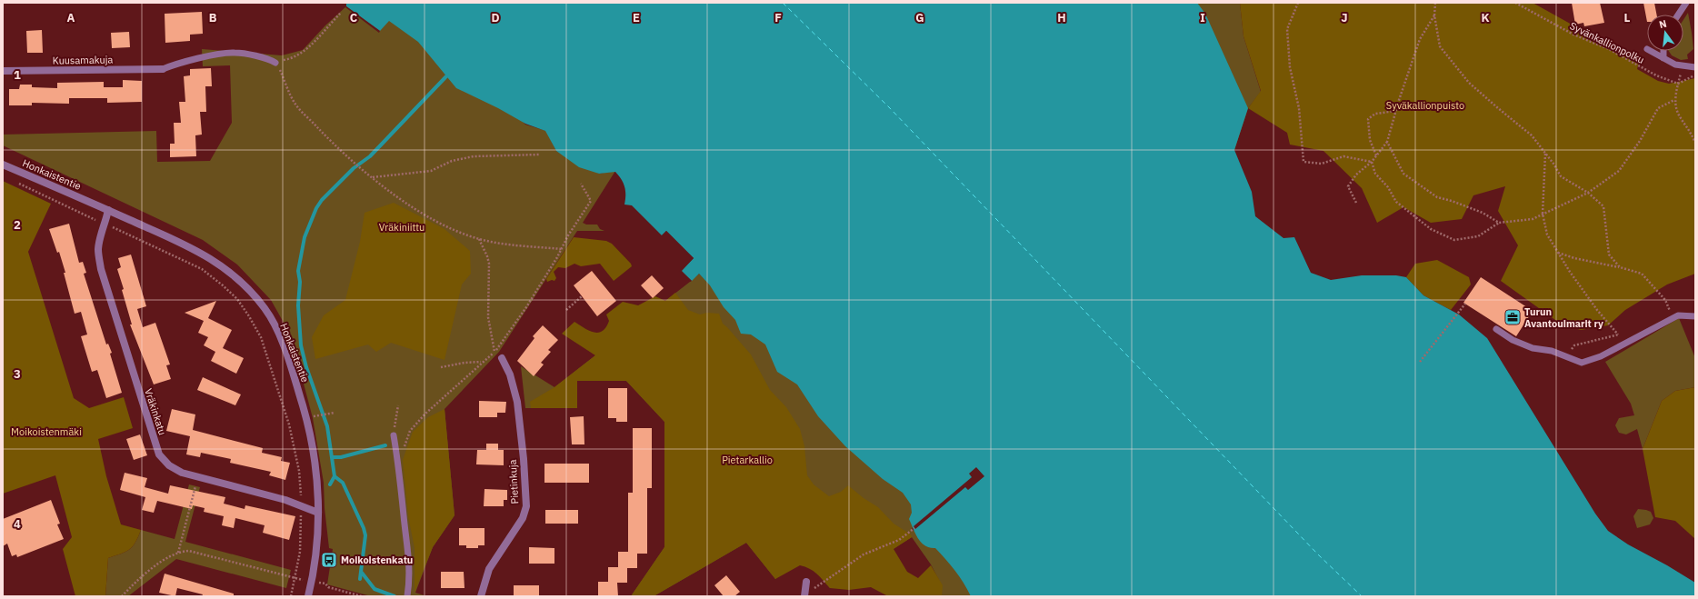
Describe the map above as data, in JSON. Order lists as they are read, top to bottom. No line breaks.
{"streets":{"street":["Kuusamakuja","Honkaistentie","Vräkinkatu","Pietinkuja"],"path":["Syvänkallionpolku"]},"crossings":[["Honkaistentie","Vräkinkatu"]],"parks":["Syväkallionpuisto","Vräkiniittu","Moikoistenmäki","Pietarkallio"],"places":{"office":["Turun Avantouimarit ry"],"bus stop":["Moikoistenkatu"]},"north":"top","grid":{"columns":["A","B","C","D","E","F","G","H","I","J","K","L"],"rows":["1","2","3","4"]}}
